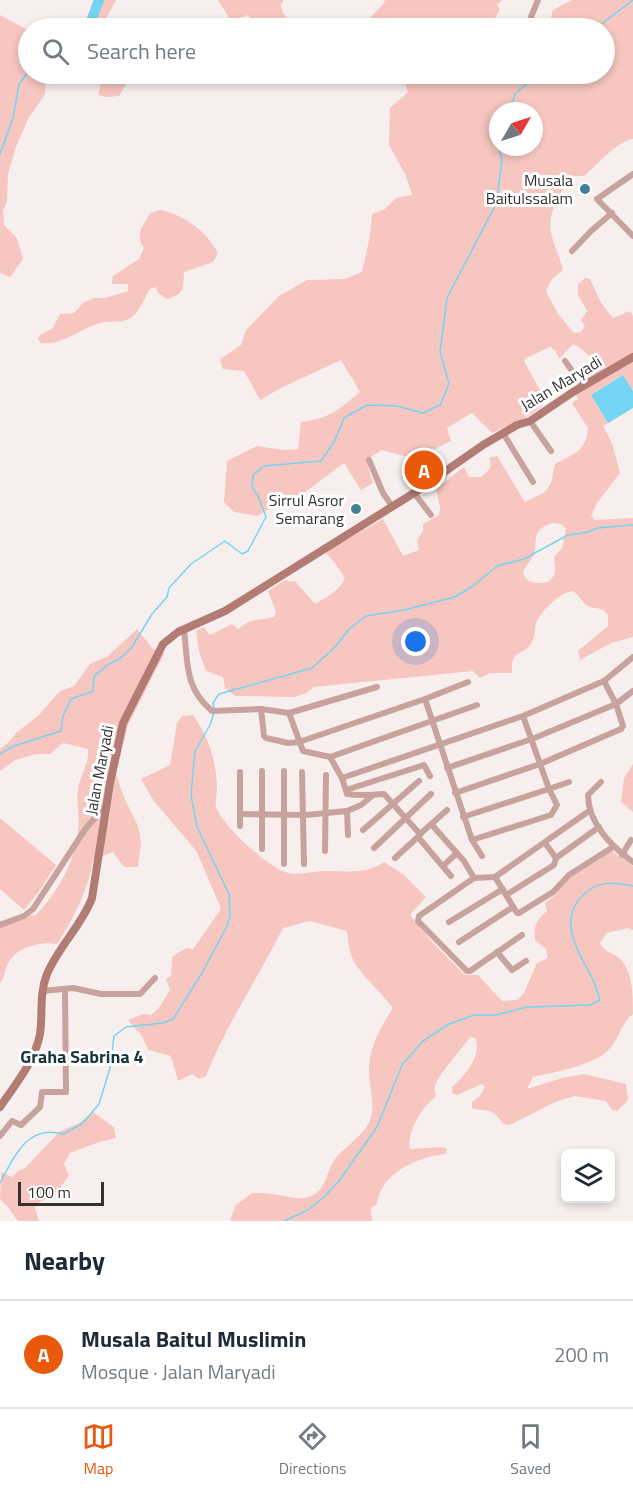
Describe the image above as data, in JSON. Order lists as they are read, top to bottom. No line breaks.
{"streets":{"street":["Jalan Maryadi"]},"districts":["Graha Sabrina 4"],"places":["Musala Baitulssalam","Sirrul Asror Semarang"],"scale_bar":"100 m","north":"top right","page":{"search":"Search here","pins":"A","scale":"100 m","heading":"Nearby","list":[{"mark":"A","name":"Musala Baitul Muslimin","note":"Mosque · Jalan Maryadi","value":"200 m"}],"nav":["Map","Directions","Saved"]}}
